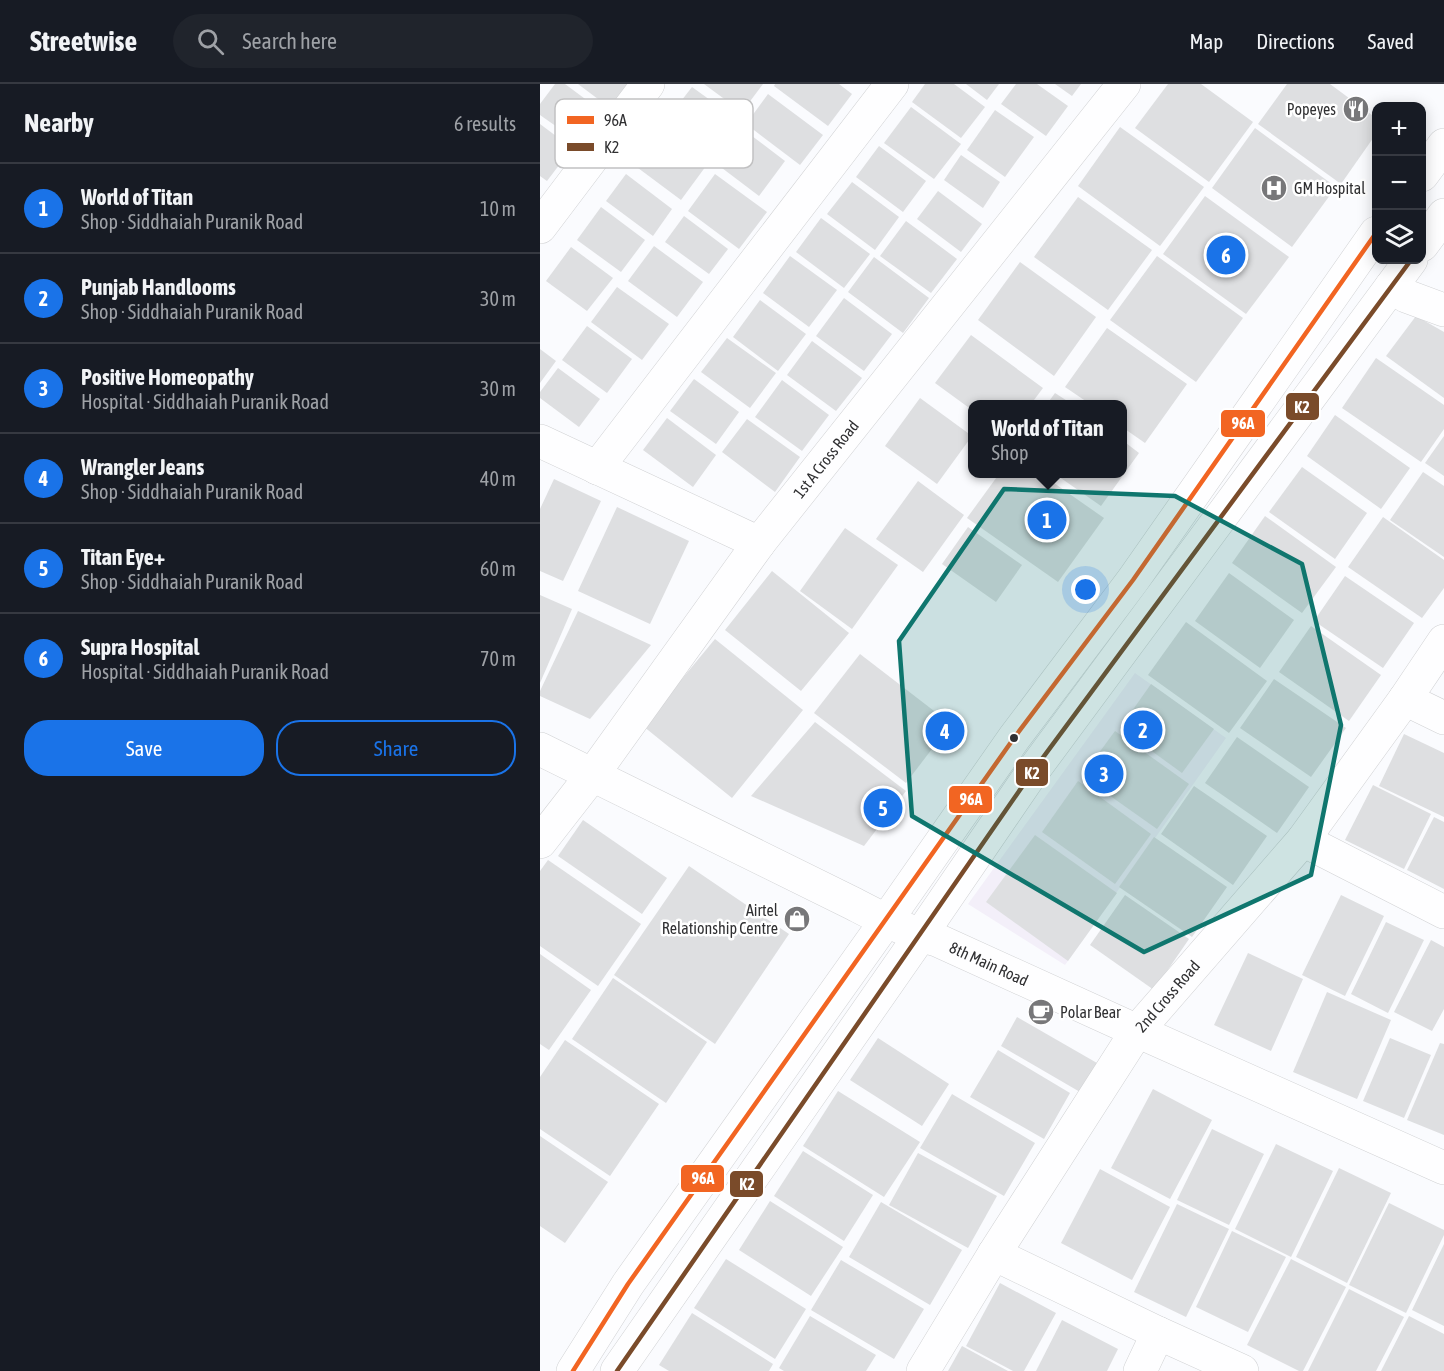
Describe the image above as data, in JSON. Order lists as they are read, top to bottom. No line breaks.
{"streets":{"street":["1st A Cross Road","8th Main Road","2nd Cross Road"]},"crossings":[["1st A Cross Road","8th Main Road"],["8th Main Road","2nd Cross Road"]],"places":{"restaurant":["Popeyes"],"hospital":["GM Hospital"],"shop":["Airtel Relationship Centre"],"cafe":["Polar Bear"]},"lines":["transit line 96A","transit line K2"],"legend":["96A","K2"],"page":{"header":"Streetwise","search":"Search here","nav":["Map","Directions","Saved"],"heading":["Nearby","6 results"],"map_buttons":["+","−"],"list":[{"mark":"1","name":"World of Titan","note":"Shop · Siddhaiah Puranik Road","value":"10 m"},{"mark":"2","name":"Punjab Handlooms","note":"Shop · Siddhaiah Puranik Road","value":"30 m"},{"mark":"3","name":"Positive Homeopathy","note":"Hospital · Siddhaiah Puranik Road","value":"30 m"},{"mark":"4","name":"Wrangler Jeans","note":"Shop · Siddhaiah Puranik Road","value":"40 m"},{"mark":"5","name":"Titan Eye+","note":"Shop · Siddhaiah Puranik Road","value":"60 m"},{"mark":"6","name":"Supra Hospital","note":"Hospital · Siddhaiah Puranik Road","value":"70 m"}],"pins":["6","1","2","4","3","5"],"popup":["World of Titan","Shop"],"buttons":["Save","Share"]}}
